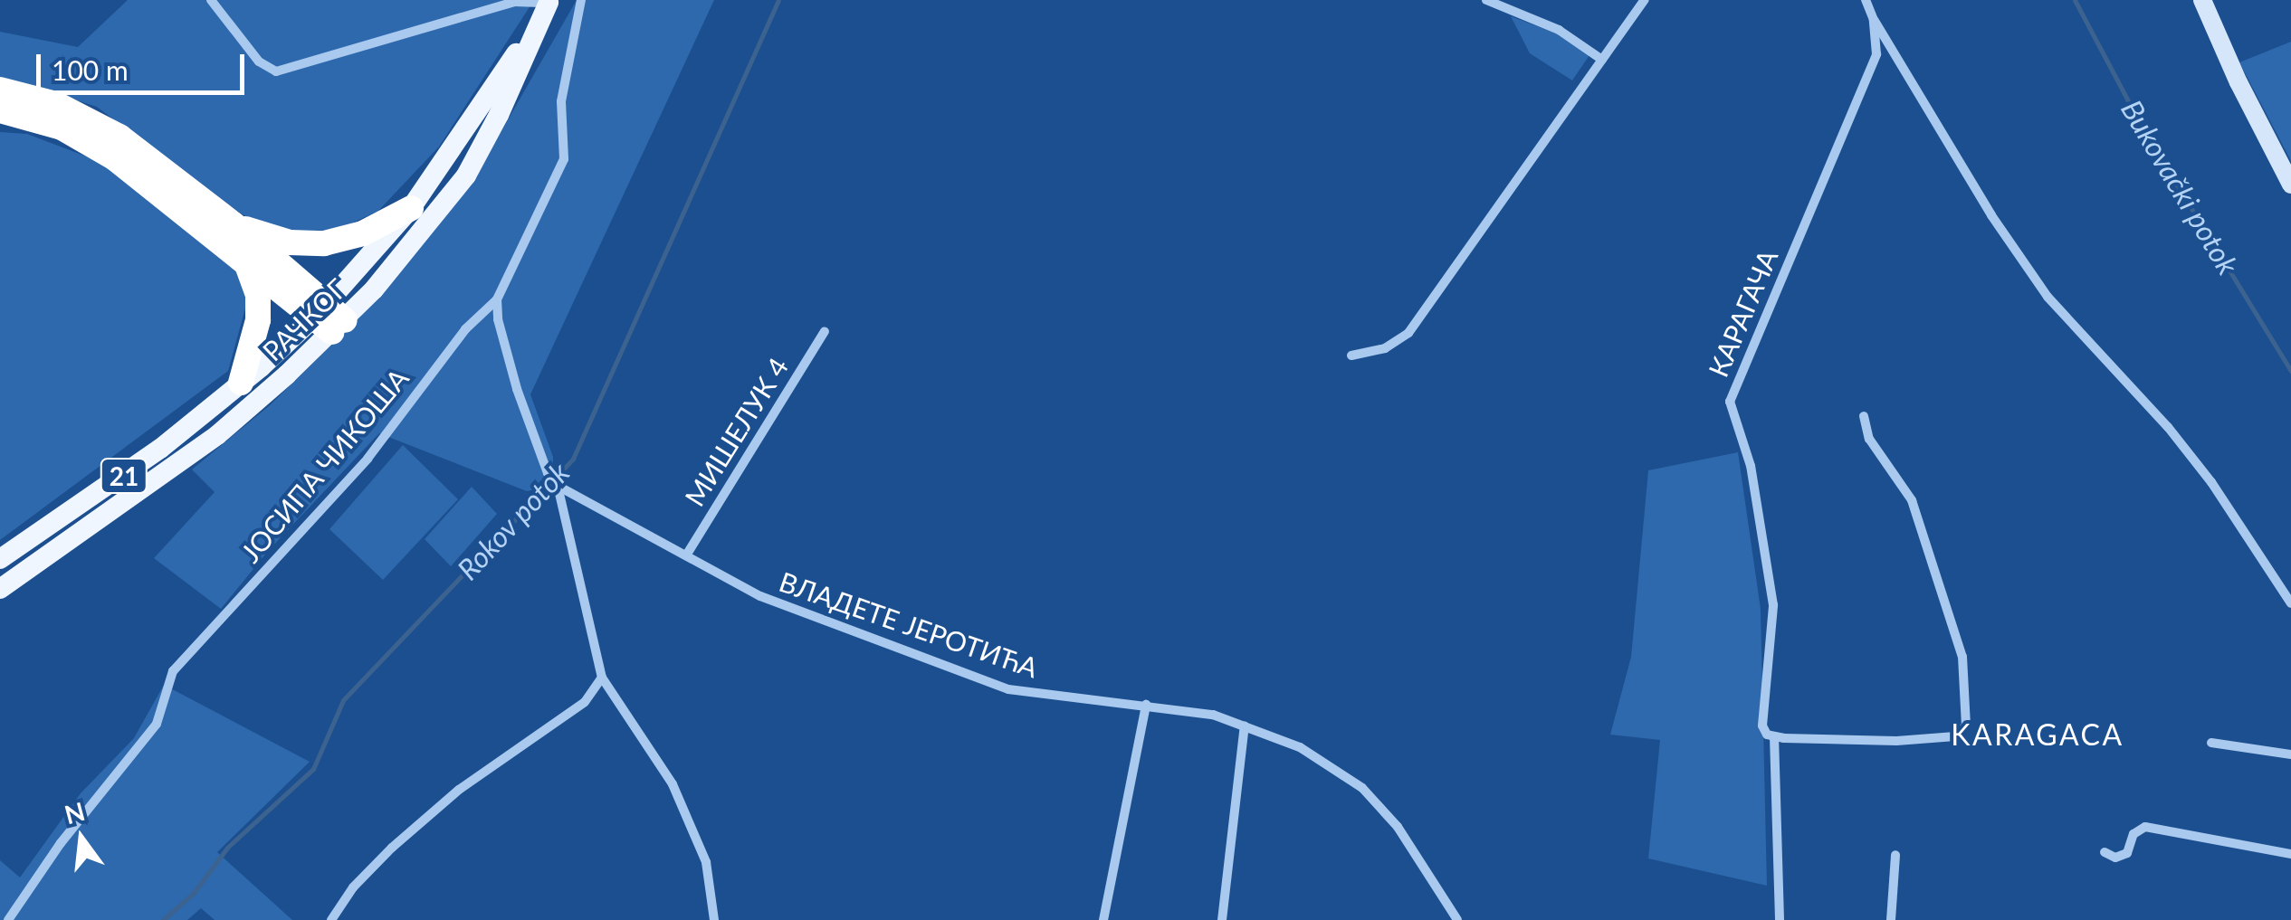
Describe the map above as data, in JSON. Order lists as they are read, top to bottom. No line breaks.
{"streets":{"main road":["РАЧКОГ","21"],"street":["КАРАГАЧА","МИШЕЛУК 4","ЈОСИПА ЧИКОША","ВЛАДЕТЕ ЈЕРОТИЋА"]},"crossings":[["МИШЕЛУК 4","ВЛАДЕТЕ ЈЕРОТИЋА"]],"districts":["KARAGACA"],"water":["Bukovački potok","Rokov potok"],"scale_bar":"100 m","north":"top"}
